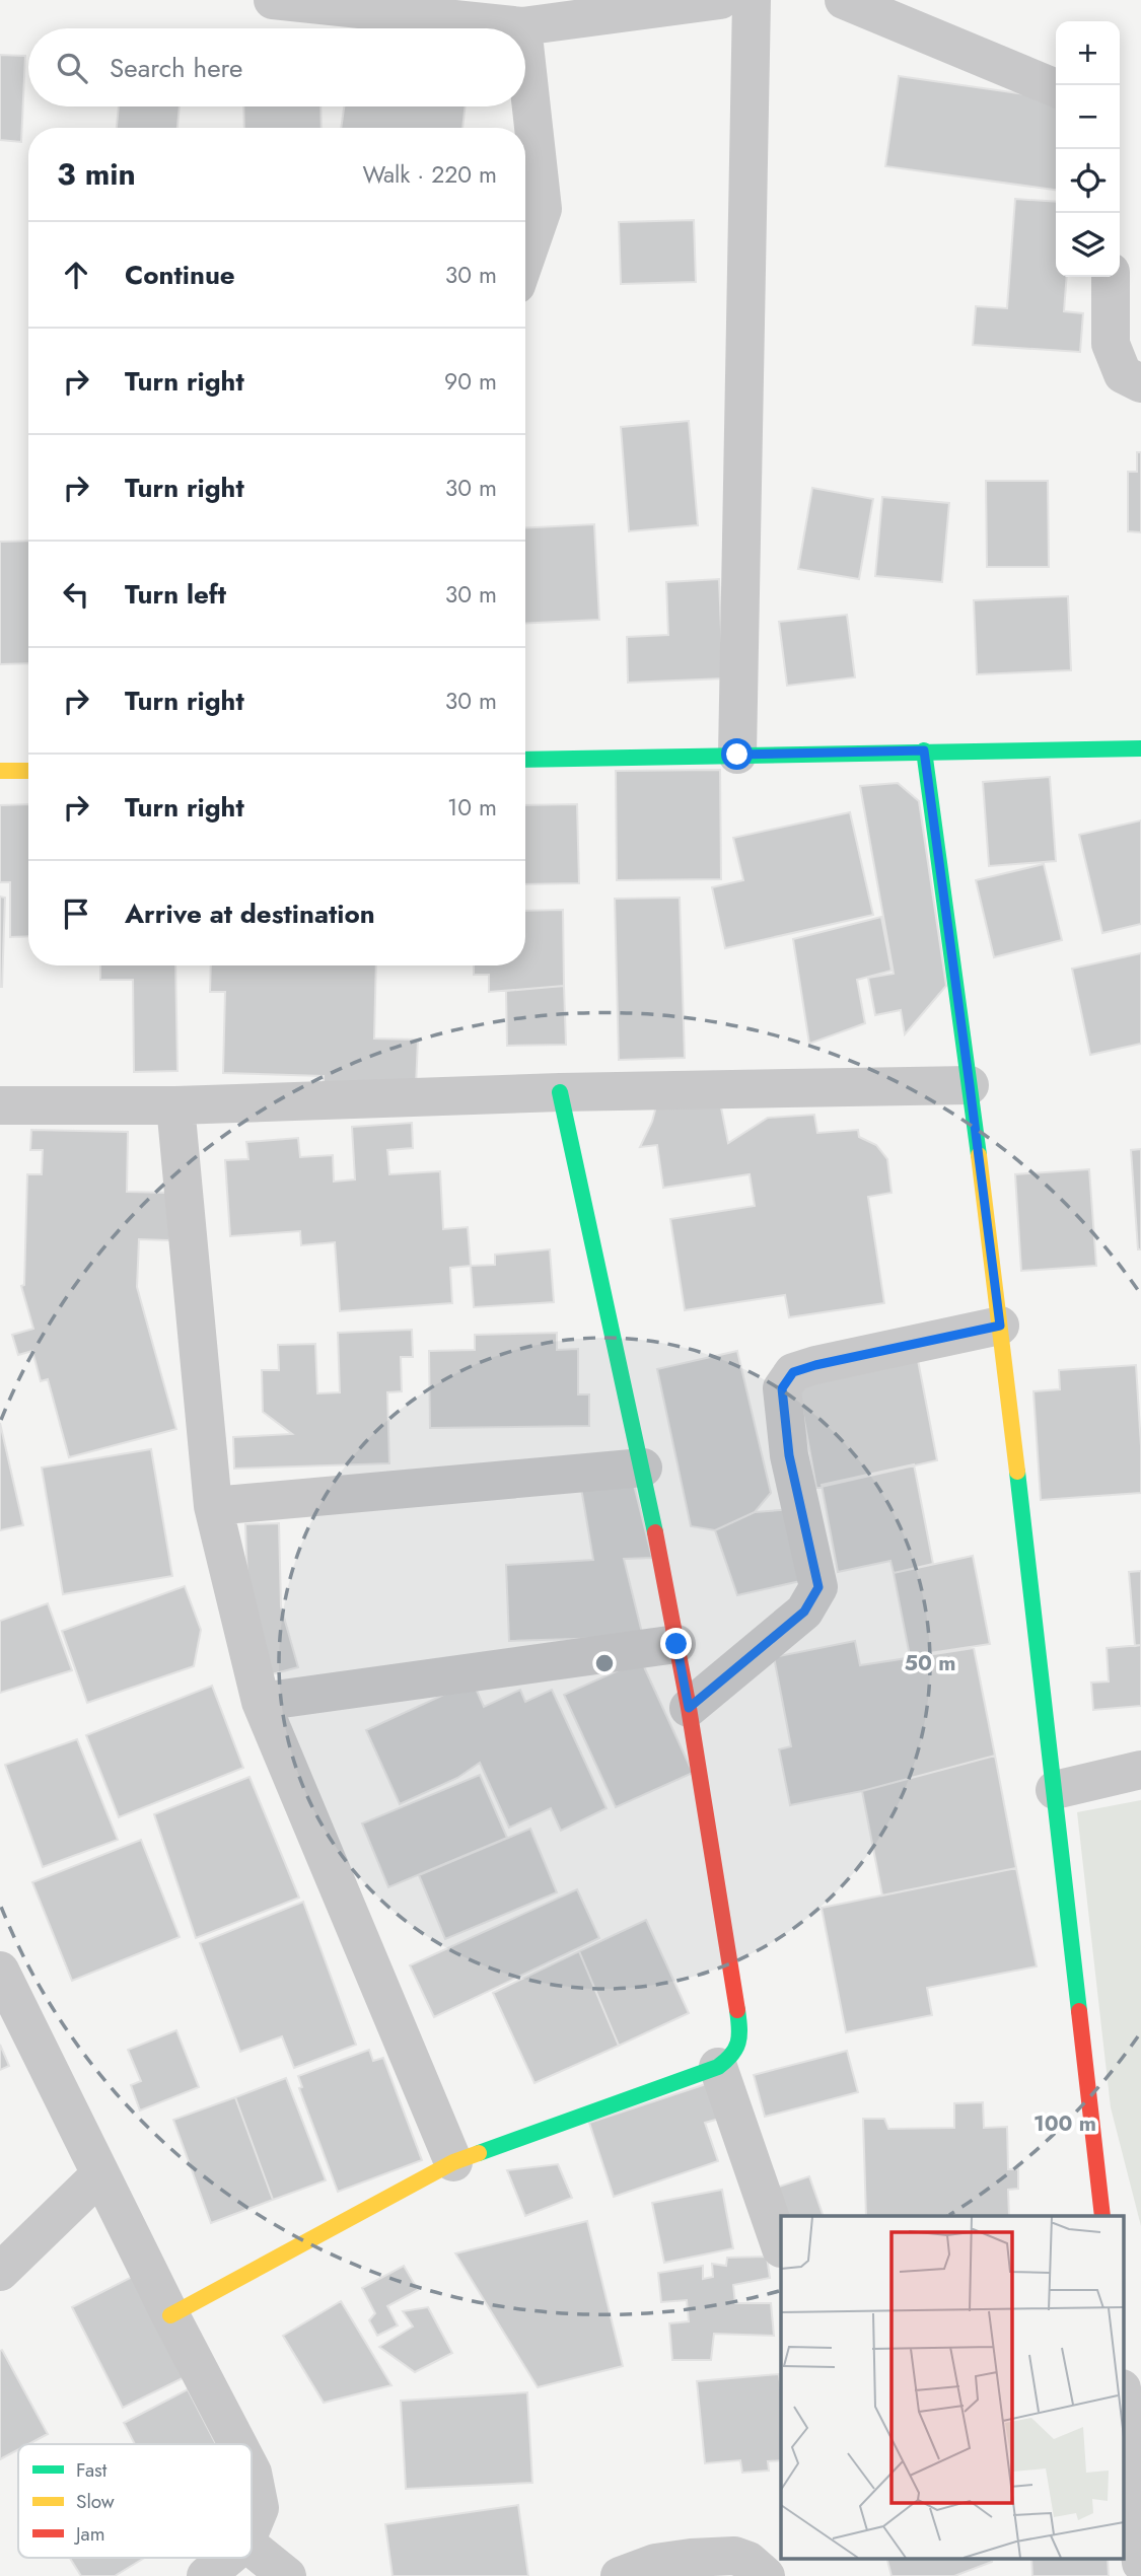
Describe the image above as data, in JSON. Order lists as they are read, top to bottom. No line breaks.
{"legend":["Fast","Slow","Jam"],"page":{"map_buttons":["+","−"],"search":"Search here","heading":["3 min","Walk · 220 m"],"list":[["Continue","30 m"],["Turn right","90 m"],["Turn right","30 m"],["Turn left","30 m"],["Turn right","30 m"],["Turn right","10 m"],"Arrive at destination"]},"rings":["50 m","100 m"]}
